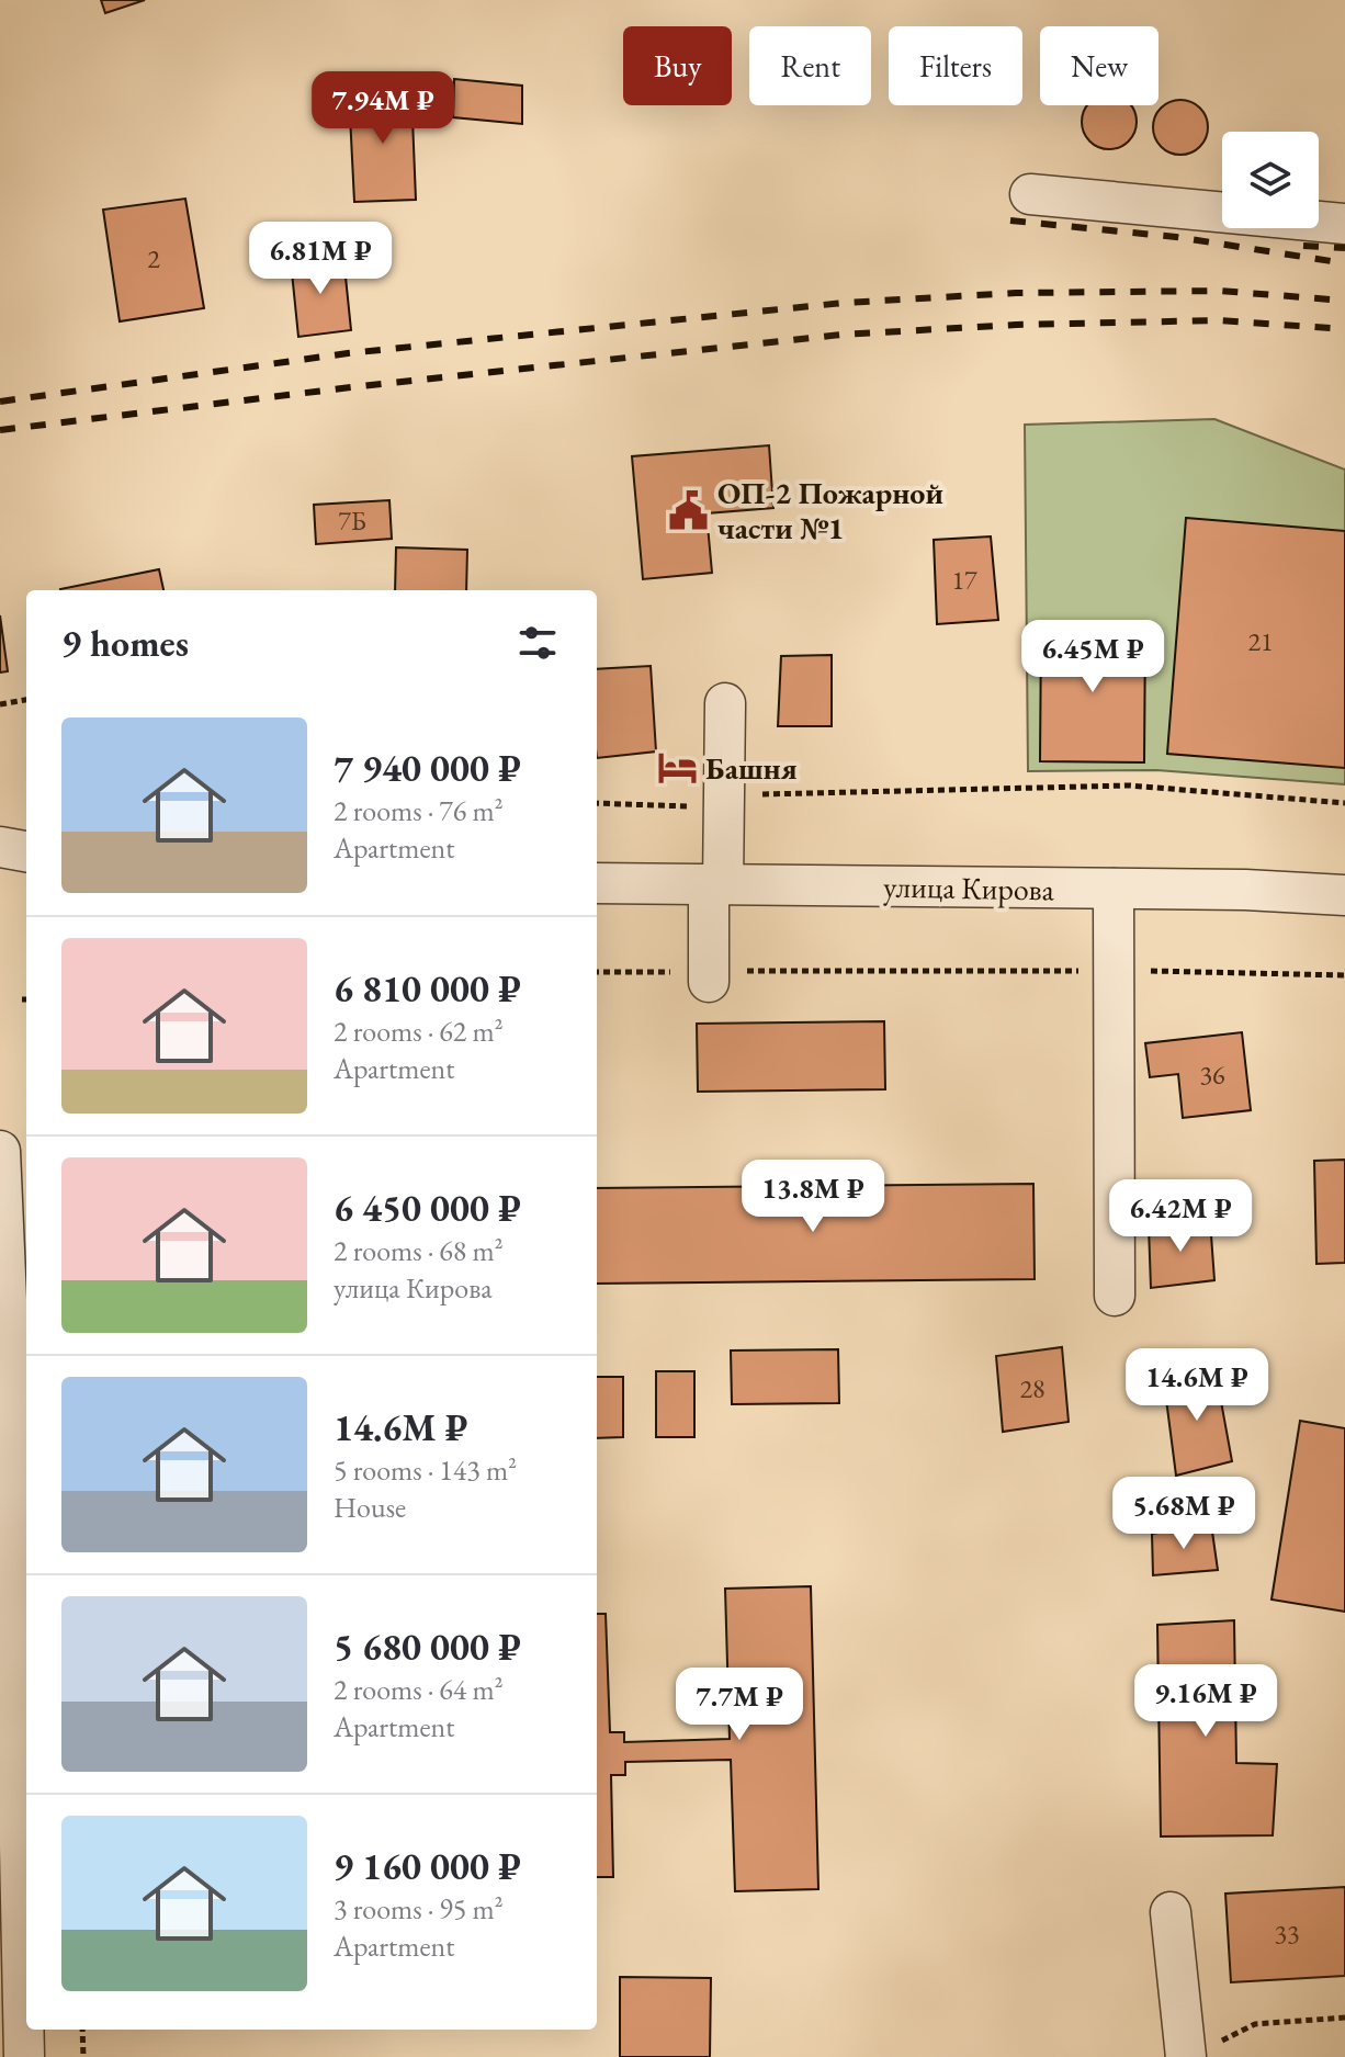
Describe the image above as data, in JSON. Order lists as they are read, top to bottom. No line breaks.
{"streets":{"street":["улица Кирова"]},"places":{"public building":["ОП-2 Пожарной части №1"],"hotel":["Башня"]},"house_numbers":["2","7Б","17","21","36","28","33"],"page":{"chip":["Buy","Rent","Filters","New"],"price":["7.94M ₽","6.81M ₽","6.45M ₽","13.8M ₽","6.42M ₽","14.6M ₽","5.68M ₽","9.16M ₽","7.7M ₽"],"heading":"9 homes","list":[{"name":"7 940 000 ₽","note":"2 rooms · 76 m² · Apartment"},{"name":"6 810 000 ₽","note":"2 rooms · 62 m² · Apartment"},{"name":"6 450 000 ₽","note":"2 rooms · 68 m² · улица Кирова"},{"name":"14.6M ₽","note":"5 rooms · 143 m² · House"},{"name":"5 680 000 ₽","note":"2 rooms · 64 m² · Apartment"},{"name":"9 160 000 ₽","note":"3 rooms · 95 m² · Apartment"}]}}
